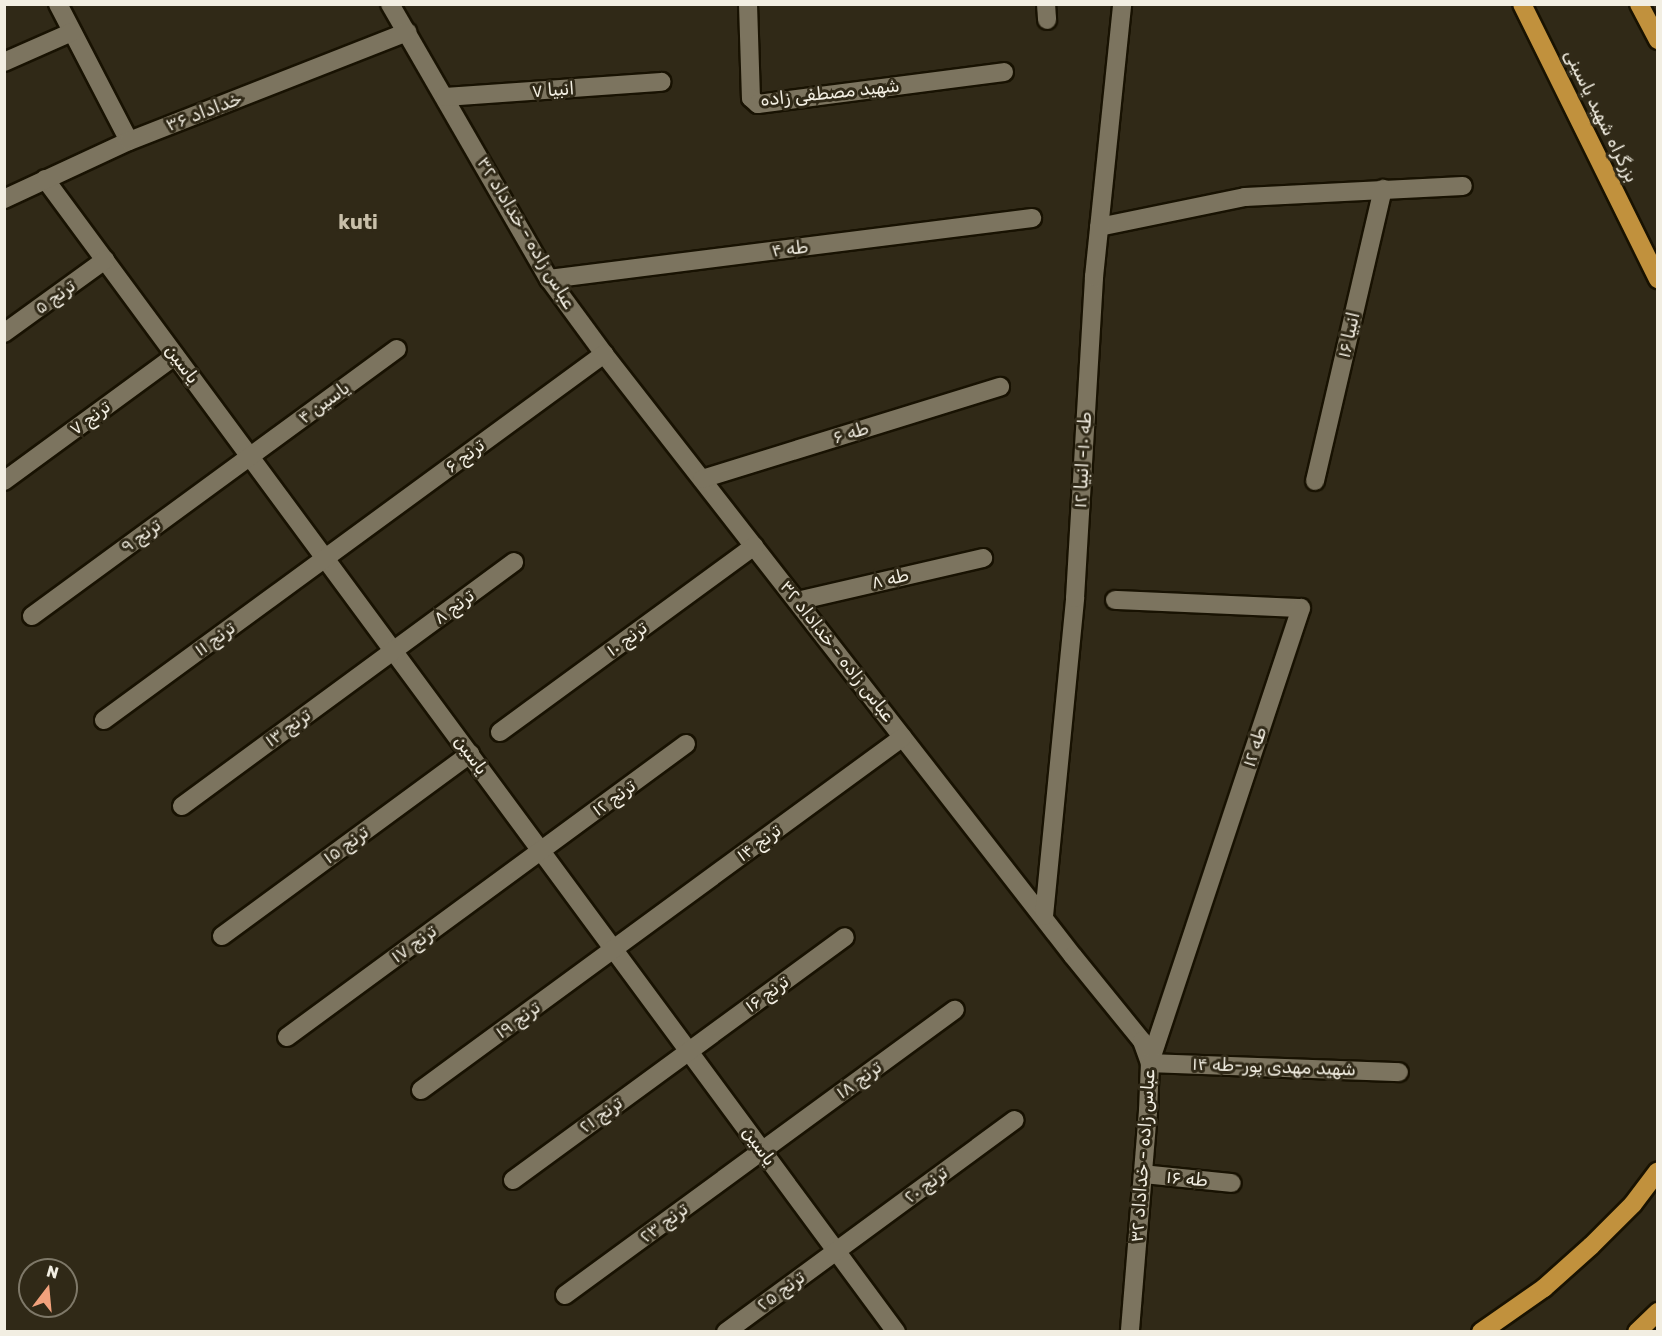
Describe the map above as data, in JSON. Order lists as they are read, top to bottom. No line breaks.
{"streets":{"highway":["بزرگراه شهید یاسینی"],"street":["انبیا ۷","شهید مصطفی زاده","خداداد ۳۶","عباس زاده - خداداد ۳۲","طه ۴","ترنج ۵","انبیا ۱۶","یاسین","یاسین ۴","ترنج ۷","طه ۶","ترنج ۶","طه ۱۰- انبیا ۱۲","ترنج ۹","طه ۸","ترنج ۸","ترنج ۱۱","ترنج ۱۰","ترنج ۱۳","طه ۱۲","ترنج ۱۲","ترنج ۱۴","ترنج ۱۵","ترنج ۱۷","ترنج ۱۶","ترنج ۱۹","شهید مهدی پور-طه ۱۴","ترنج ۱۸","ترنج ۲۱","طه ۱۶","ترنج ۲۰","ترنج ۲۳","ترنج ۲۵"]},"crossings":[["انبیا ۷","عباس زاده - خداداد ۳۲"],["خداداد ۳۶","عباس زاده - خداداد ۳۲"],["خداداد ۳۶","یاسین"],["عباس زاده - خداداد ۳۲","طه ۴"],["عباس زاده - خداداد ۳۲","طه ۶"],["عباس زاده - خداداد ۳۲","ترنج ۶"],["عباس زاده - خداداد ۳۲","طه ۱۰- انبیا ۱۲"],["عباس زاده - خداداد ۳۲","طه ۸"],["عباس زاده - خداداد ۳۲","ترنج ۱۰"],["عباس زاده - خداداد ۳۲","طه ۱۲"],["عباس زاده - خداداد ۳۲","ترنج ۱۴"],["عباس زاده - خداداد ۳۲","شهید مهدی پور-طه ۱۴"],["عباس زاده - خداداد ۳۲","طه ۱۶"],["ترنج ۵","یاسین"],["یاسین","یاسین ۴"],["یاسین","ترنج ۷"],["یاسین","ترنج ۶"],["یاسین","ترنج ۹"],["یاسین","ترنج ۸"],["یاسین","ترنج ۱۱"],["یاسین","ترنج ۱۳"],["یاسین","ترنج ۱۲"],["یاسین","ترنج ۱۴"],["یاسین","ترنج ۱۵"],["یاسین","ترنج ۱۷"],["یاسین","ترنج ۱۶"],["یاسین","ترنج ۱۹"],["یاسین","ترنج ۱۸"],["یاسین","ترنج ۲۱"],["یاسین","ترنج ۲۰"],["یاسین","ترنج ۲۳"],["یاسین","ترنج ۲۵"],["یاسین ۴","ترنج ۹"],["ترنج ۶","ترنج ۱۱"],["ترنج ۸","ترنج ۱۳"],["طه ۱۲","شهید مهدی پور-طه ۱۴"],["ترنج ۱۲","ترنج ۱۷"],["ترنج ۱۴","ترنج ۱۹"],["ترنج ۱۶","ترنج ۲۱"],["ترنج ۱۸","ترنج ۲۳"],["ترنج ۲۰","ترنج ۲۵"]],"districts":["kuti"],"north":"top"}
